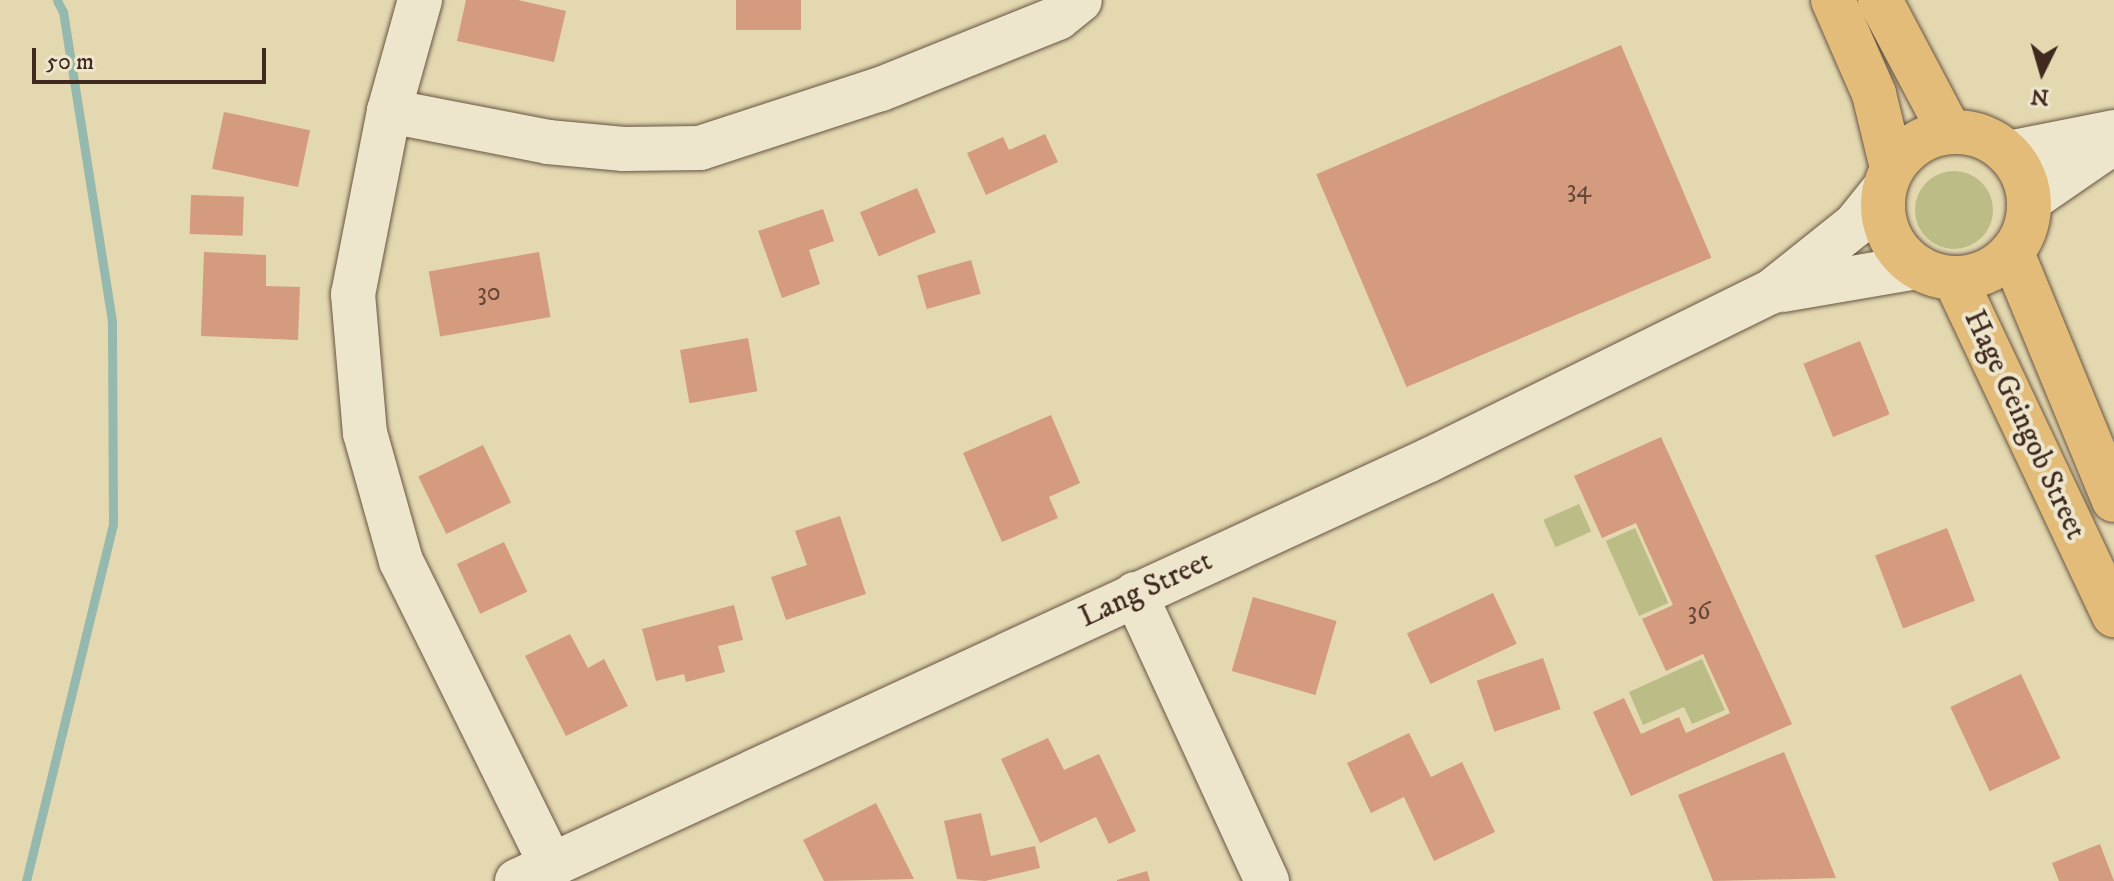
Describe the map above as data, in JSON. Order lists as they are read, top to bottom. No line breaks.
{"streets":{"highway":["Hage Geingob Street"],"street":["Lang Street"]},"crossings":[["Hage Geingob Street","Lang Street"]],"house_numbers":["34","30","36"],"scale_bar":"50 m","north":"bottom"}
